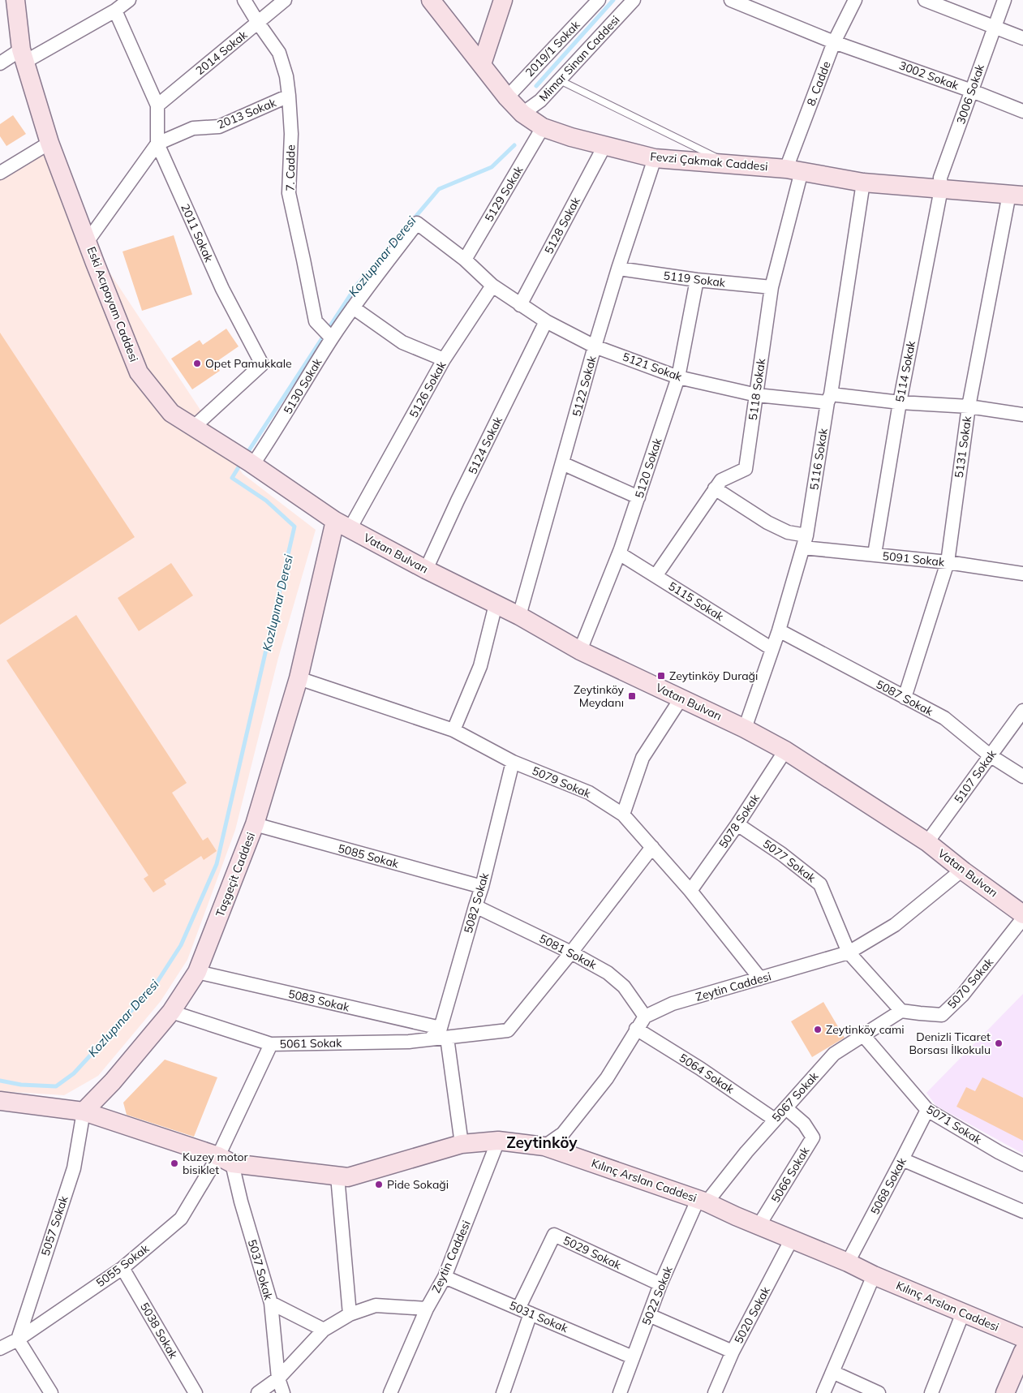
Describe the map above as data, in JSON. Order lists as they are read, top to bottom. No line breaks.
{"streets":{"street":["2019/1 Sokak","2014 Sokak","Mimar Sinan Caddesi","3002 Sokak","8. Cadde","3006 Sokak","2013 Sokak","Fevzi Çakmak Caddesi","7. Cadde","5129 Sokak","5128 Sokak","2011 Sokak","5119 Sokak","Eski Acıpayam Caddesi","5121 Sokak","5114 Sokak","5130 Sokak","5122 Sokak","5126 Sokak","5118 Sokak","5124 Sokak","5131 Sokak","5116 Sokak","5120 Sokak","Vatan Bulvarı","5091 Sokak","5115 Sokak","5087 Sokak","5107 Sokak","5079 Sokak","5078 Sokak","5085 Sokak","5077 Sokak","Taşgeçit Caddesi","5082 Sokak","5081 Sokak","5070 Sokak","Zeytin Caddesi","5083 Sokak","5061 Sokak","5064 Sokak","5067 Sokak","5071 Sokak","5066 Sokak","Kılınç Arslan Caddesi","5068 Sokak","5057 Sokak","5029 Sokak","5055 Sokak","5037 Sokak","5022 Sokak","5020 Sokak","5031 Sokak","5038 Sokak"]},"crossings":[["2019/1 Sokak","Fevzi Çakmak Caddesi"],["2014 Sokak","7. Cadde"],["2014 Sokak","2011 Sokak"],["Mimar Sinan Caddesi","Fevzi Çakmak Caddesi"],["3002 Sokak","8. Cadde"],["3002 Sokak","3006 Sokak"],["8. Cadde","Fevzi Çakmak Caddesi"],["8. Cadde","5118 Sokak"],["3006 Sokak","Fevzi Çakmak Caddesi"],["3006 Sokak","5114 Sokak"],["2013 Sokak","7. Cadde"],["2013 Sokak","2011 Sokak"],["Fevzi Çakmak Caddesi","5129 Sokak"],["Fevzi Çakmak Caddesi","5128 Sokak"],["Fevzi Çakmak Caddesi","5114 Sokak"],["Fevzi Çakmak Caddesi","5122 Sokak"],["Fevzi Çakmak Caddesi","5118 Sokak"],["Fevzi Çakmak Caddesi","5131 Sokak"],["Fevzi Çakmak Caddesi","5116 Sokak"],["7. Cadde","5130 Sokak"],["5129 Sokak","5130 Sokak"],["5128 Sokak","5121 Sokak"],["2011 Sokak","Eski Acıpayam Caddesi"],["5119 Sokak","5122 Sokak"],["5119 Sokak","5118 Sokak"],["5119 Sokak","5120 Sokak"],["Eski Acıpayam Caddesi","5130 Sokak"],["Eski Acıpayam Caddesi","5126 Sokak"],["Eski Acıpayam Caddesi","Vatan Bulvarı"],["Eski Acıpayam Caddesi","Taşgeçit Caddesi"],["5121 Sokak","5114 Sokak"],["5121 Sokak","5122 Sokak"],["5121 Sokak","5126 Sokak"],["5121 Sokak","5118 Sokak"],["5121 Sokak","5124 Sokak"],["5121 Sokak","5131 Sokak"],["5121 Sokak","5116 Sokak"],["5121 Sokak","5120 Sokak"],["5114 Sokak","5091 Sokak"],["5122 Sokak","Vatan Bulvarı"],["5126 Sokak","Vatan Bulvarı"],["5126 Sokak","Taşgeçit Caddesi"],["5118 Sokak","5091 Sokak"],["5118 Sokak","5115 Sokak"],["5124 Sokak","Vatan Bulvarı"],["5131 Sokak","5091 Sokak"],["5131 Sokak","5087 Sokak"],["5116 Sokak","Vatan Bulvarı"],["5116 Sokak","5091 Sokak"],["5116 Sokak","5115 Sokak"],["5116 Sokak","5087 Sokak"],["5120 Sokak","Vatan Bulvarı"],["5120 Sokak","5115 Sokak"],["Vatan Bulvarı","5107 Sokak"],["Vatan Bulvarı","5078 Sokak"],["Vatan Bulvarı","Taşgeçit Caddesi"],["Vatan Bulvarı","Zeytin Caddesi"],["5087 Sokak","5107 Sokak"],["5079 Sokak","5078 Sokak"],["5079 Sokak","Taşgeçit Caddesi"],["5079 Sokak","5082 Sokak"],["5079 Sokak","Zeytin Caddesi"],["5078 Sokak","5077 Sokak"],["5085 Sokak","Taşgeçit Caddesi"],["5085 Sokak","5082 Sokak"],["5077 Sokak","5070 Sokak"],["5077 Sokak","Zeytin Caddesi"],["5077 Sokak","5067 Sokak"],["Taşgeçit Caddesi","5083 Sokak"],["Taşgeçit Caddesi","5061 Sokak"],["Taşgeçit Caddesi","Kılınç Arslan Caddesi"],["Taşgeçit Caddesi","5057 Sokak"],["5082 Sokak","5081 Sokak"],["5082 Sokak","5083 Sokak"],["5082 Sokak","5061 Sokak"],["5081 Sokak","Zeytin Caddesi"],["5070 Sokak","5067 Sokak"],["Zeytin Caddesi","Kılınç Arslan Caddesi"],["Zeytin Caddesi","5031 Sokak"],["5061 Sokak","5055 Sokak"],["5064 Sokak","5067 Sokak"],["5067 Sokak","5071 Sokak"],["5067 Sokak","5066 Sokak"],["5067 Sokak","Kılınç Arslan Caddesi"],["5067 Sokak","5022 Sokak"],["5071 Sokak","5068 Sokak"],["5066 Sokak","Kılınç Arslan Caddesi"],["Kılınç Arslan Caddesi","5068 Sokak"],["Kılınç Arslan Caddesi","5057 Sokak"],["Kılınç Arslan Caddesi","5055 Sokak"],["Kılınç Arslan Caddesi","5037 Sokak"],["Kılınç Arslan Caddesi","5022 Sokak"],["Kılınç Arslan Caddesi","5020 Sokak"],["5057 Sokak","5055 Sokak"],["5029 Sokak","5022 Sokak"],["5029 Sokak","5031 Sokak"],["5055 Sokak","5037 Sokak"],["5055 Sokak","5038 Sokak"],["5022 Sokak","5031 Sokak"]],"districts":["Zeytinköy"],"water":["Kozlupınar Deresi"],"places":{"other":["Opet Pamukkale","Zeytinköy cami","Denizli Ticaret Borsası İlkokulu","Kuzey motor bisiklet","Pide Sokaği"],"transit":["Zeytinköy Durağı","Zeytinköy Meydanı"]}}
